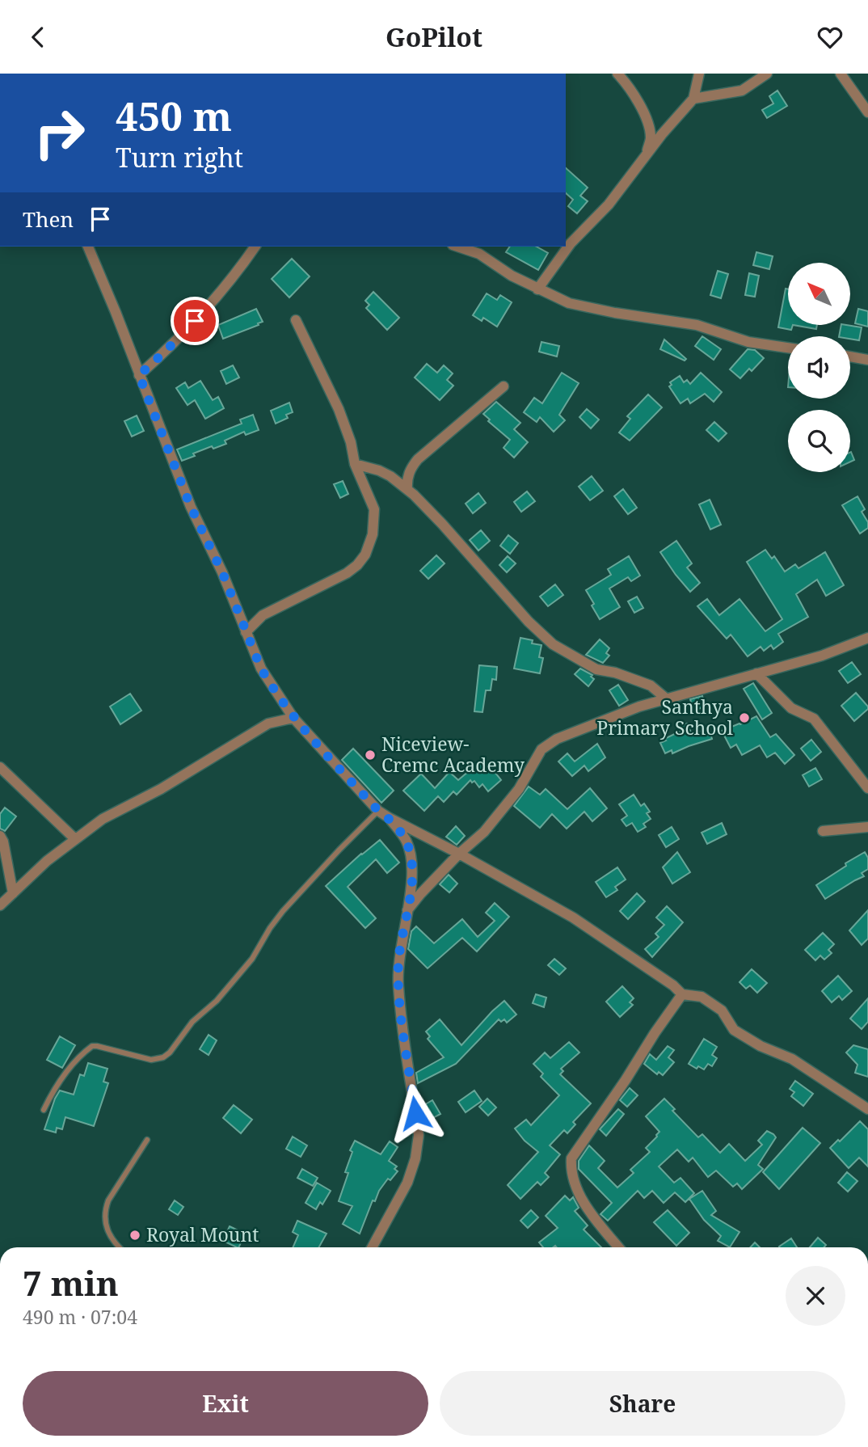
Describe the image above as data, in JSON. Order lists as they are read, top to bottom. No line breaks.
{"places":["Santhya Primary School","Niceview- Cremc Academy","Royal Mount"],"north":"top left","page":{"header":"GoPilot","turn":["450 m","Turn right"],"then":"Then","heading":["7 min","490 m · 07:04"],"buttons":["Exit","Share"]}}
